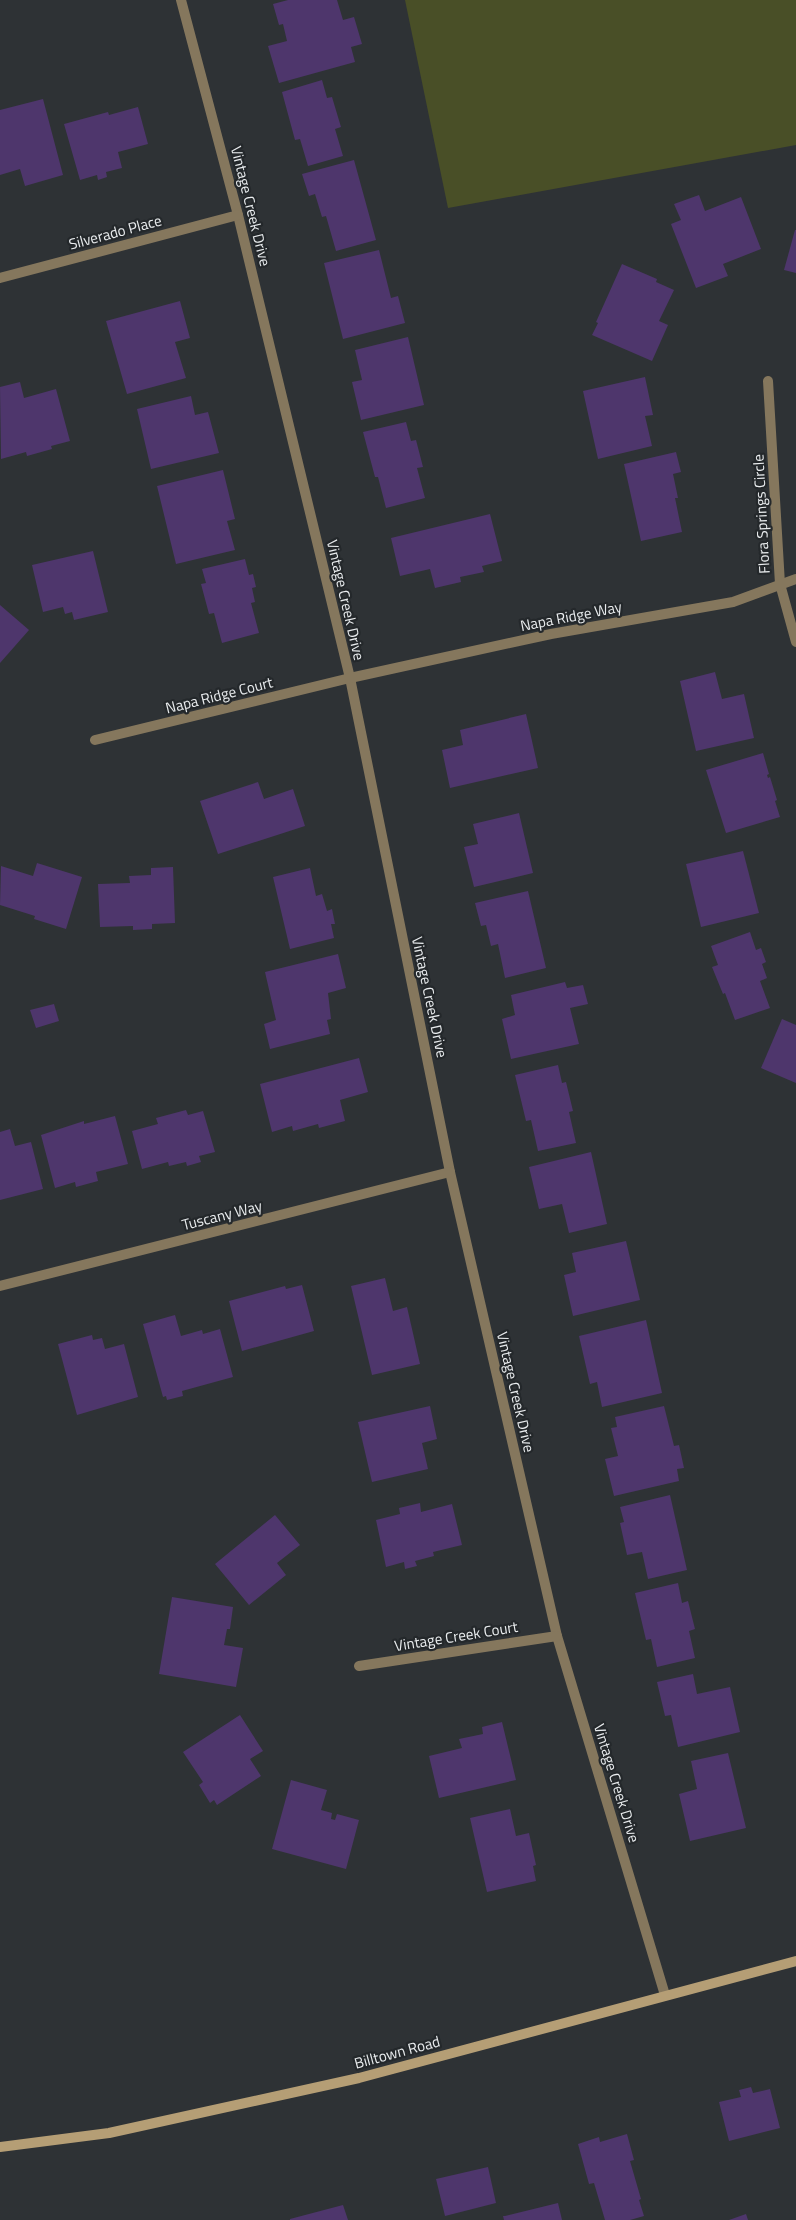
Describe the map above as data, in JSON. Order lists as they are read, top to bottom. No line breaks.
{"streets":{"main road":["Billtown Road"],"street":["Vintage Creek Drive","Silverado Place","Flora Springs Circle","Napa Ridge Way","Napa Ridge Court","Tuscany Way","Vintage Creek Court"]},"crossings":[["Vintage Creek Drive","Silverado Place"],["Vintage Creek Drive","Napa Ridge Way"],["Vintage Creek Drive","Napa Ridge Court"],["Vintage Creek Drive","Tuscany Way"],["Vintage Creek Drive","Vintage Creek Court"],["Vintage Creek Drive","Billtown Road"],["Flora Springs Circle","Napa Ridge Way"],["Napa Ridge Way","Napa Ridge Court"]]}
